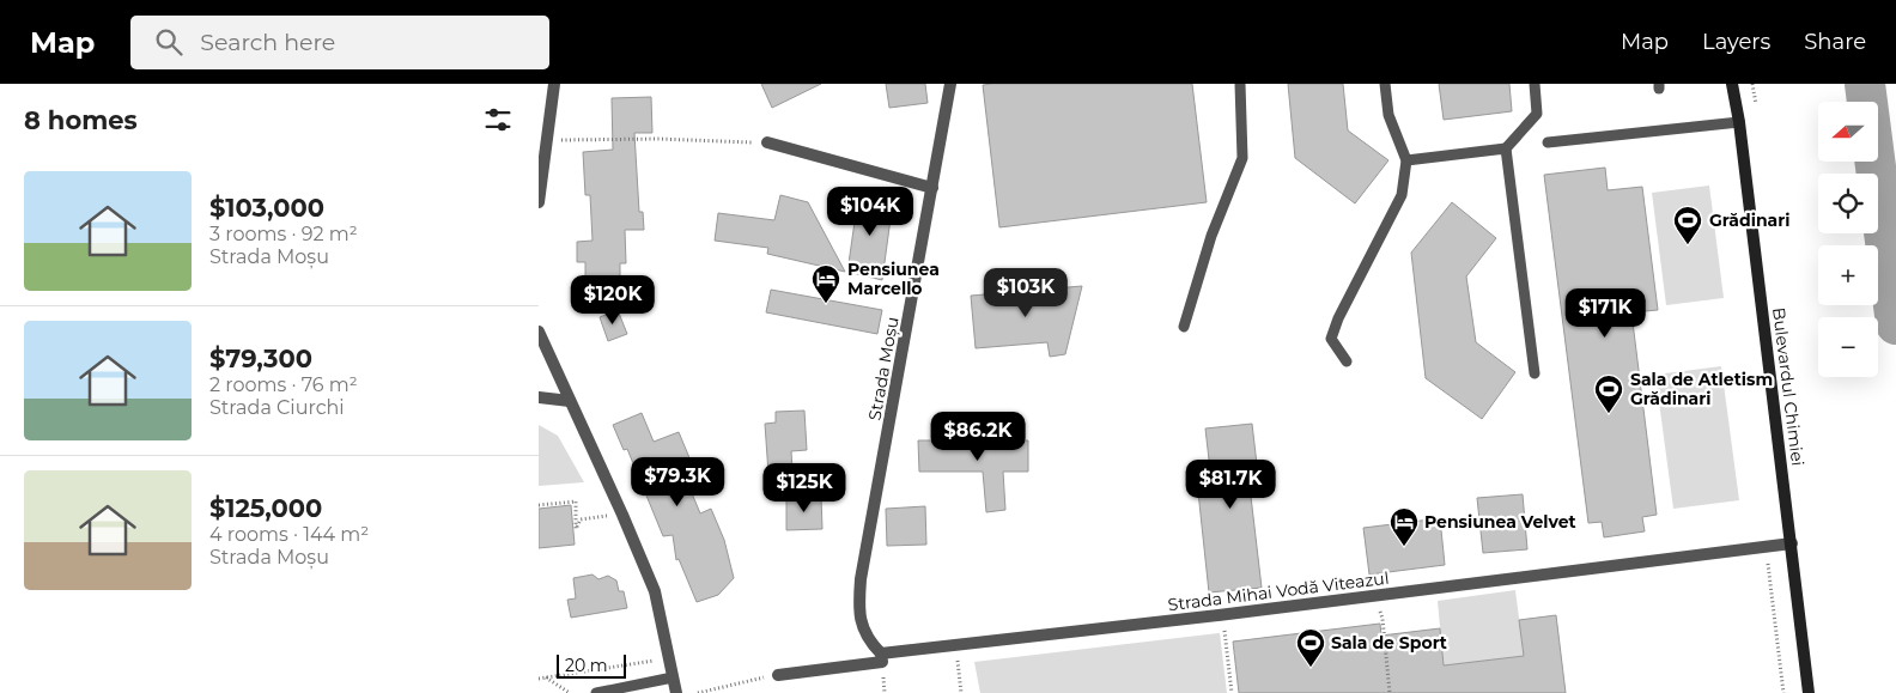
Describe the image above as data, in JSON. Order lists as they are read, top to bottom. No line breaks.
{"streets":{"main road":["Bulevardul Chimiei"],"street":["Strada Moșu","Strada Mihai Vodă Viteazul"]},"crossings":[["Strada Moșu","Strada Mihai Vodă Viteazul"],["Bulevardul Chimiei","Strada Mihai Vodă Viteazul"]],"places":{"sports":["Grădinari","Sala de Atletism Grădinari","Sala de Sport"],"hotel":["Pensiunea Marcello","Pensiunea Velvet"]},"scale_bar":"20 m","north":"left","page":{"header":"Map","search":"Search here","nav":["Map","Layers","Share"],"heading":"8 homes","map_buttons":["+","−"],"list":[{"name":"$103,000","note":"3 rooms · 92 m² · Strada Moșu"},{"name":"$79,300","note":"2 rooms · 76 m² · Strada Ciurchi"},{"name":"$125,000","note":"4 rooms · 144 m² · Strada Moșu"}],"price":["$104K","$103K","$120K","$171K","$86.2K","$79.3K","$81.7K","$125K"],"scale":"20 m"}}
